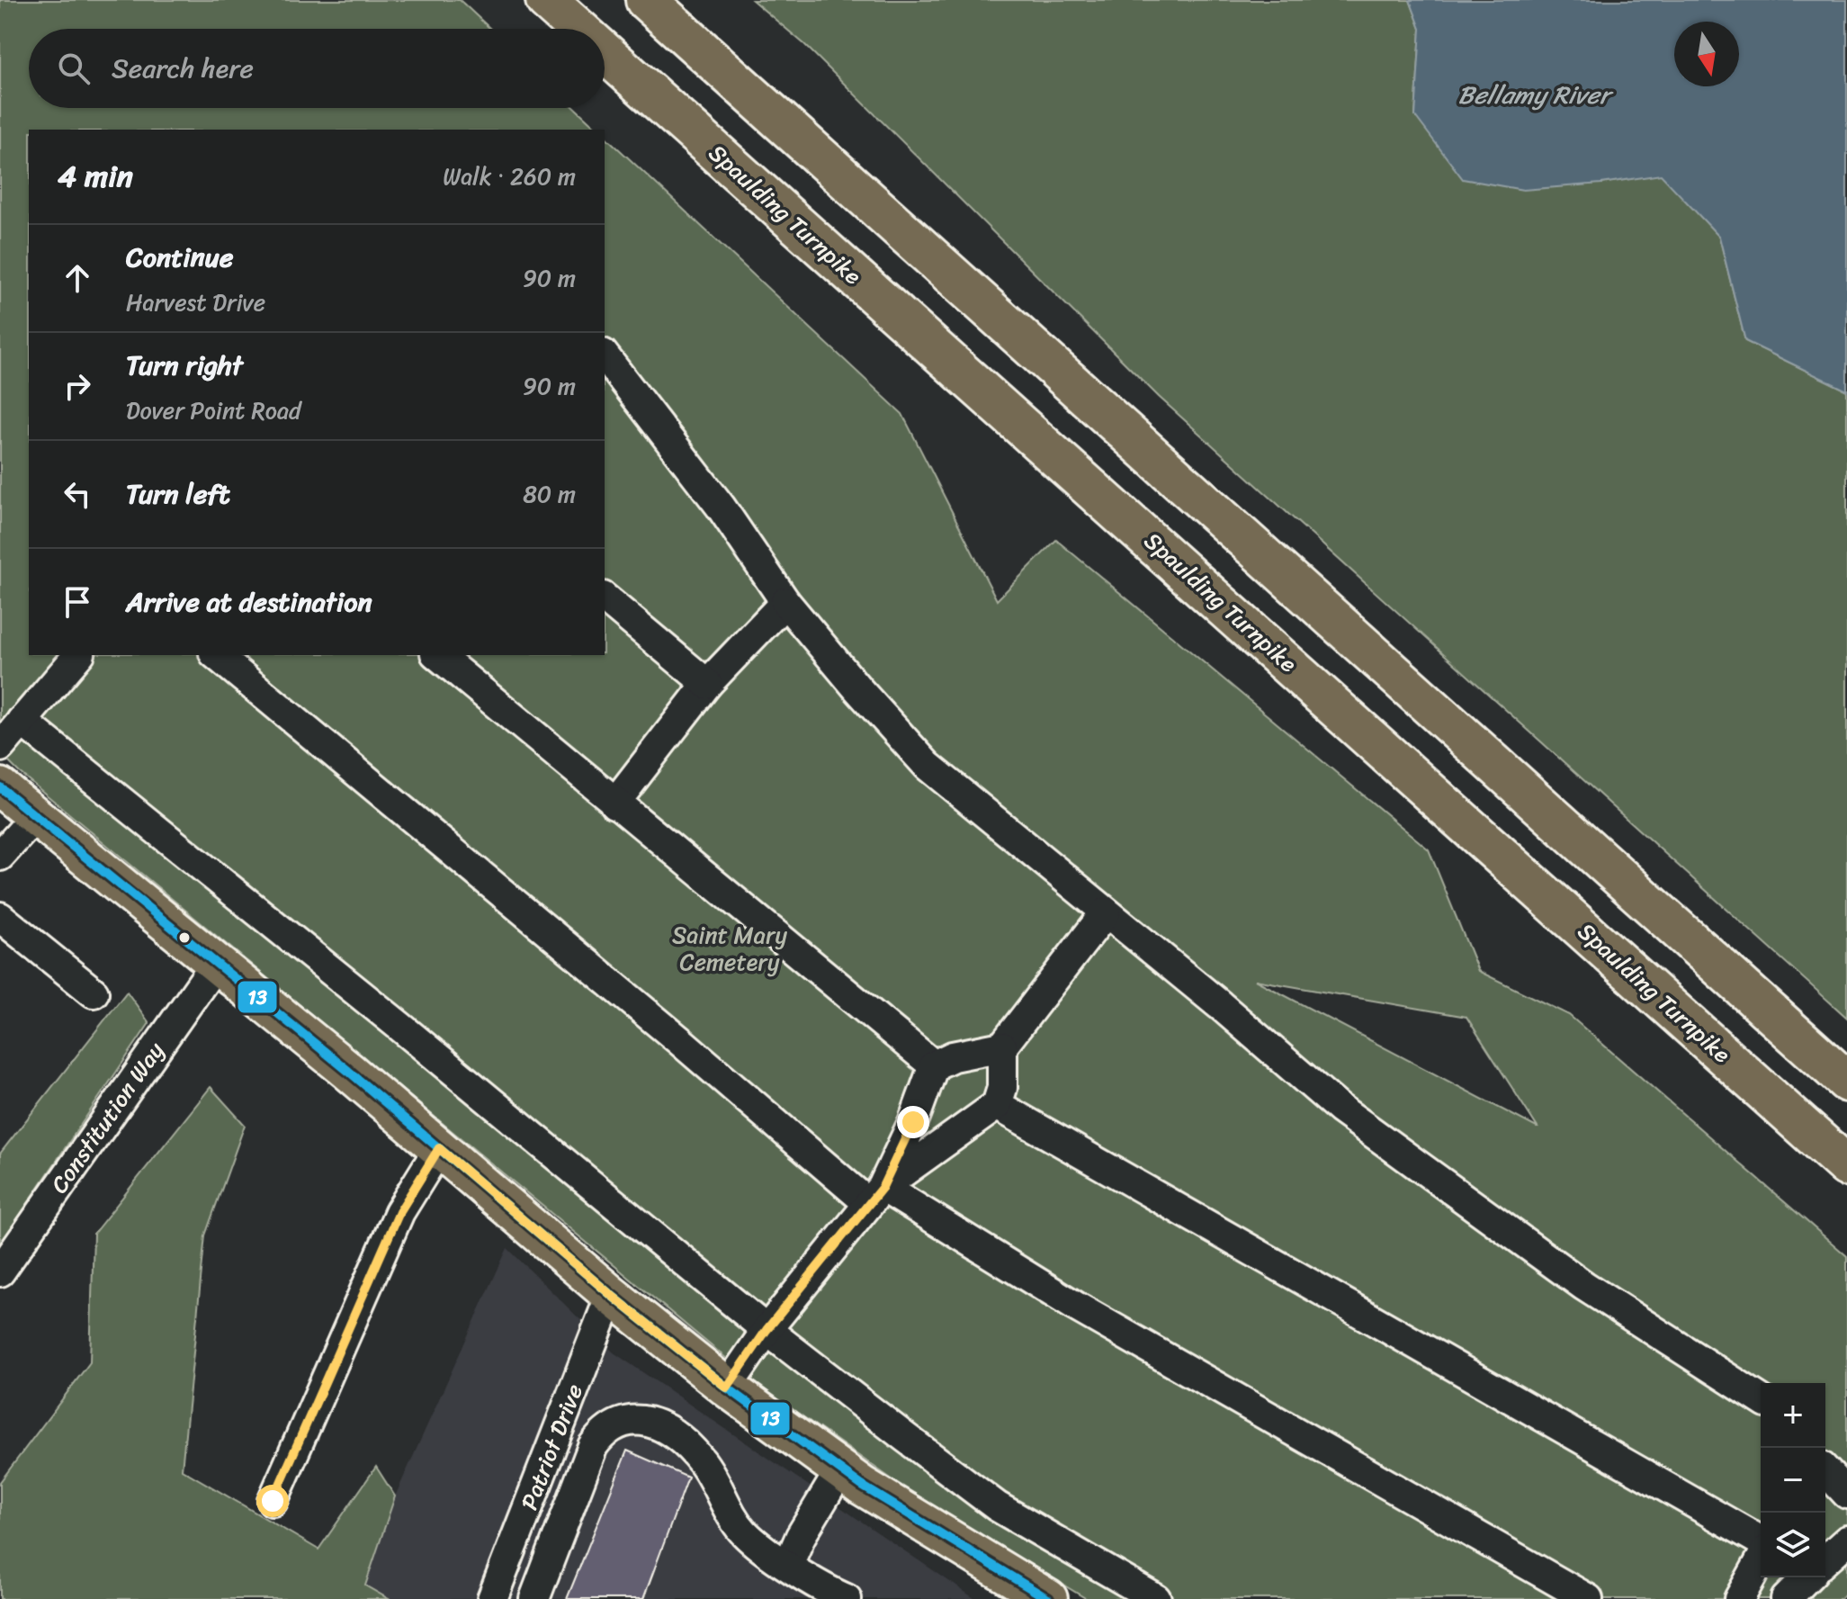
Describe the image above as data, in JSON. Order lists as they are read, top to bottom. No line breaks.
{"streets":{"highway":["Spaulding Turnpike"],"street":["Constitution Way","Patriot Drive"]},"water":["Bellamy River"],"parks":["Saint Mary Cemetery"],"lines":["transit line 13"],"north":"bottom","page":{"search":"Search here","heading":["4 min","Walk · 260 m"],"list":[["Continue","Harvest Drive","90 m"],["Turn right","Dover Point Road","90 m"],["Turn left","80 m"],"Arrive at destination"],"map_buttons":["+","−"]}}
